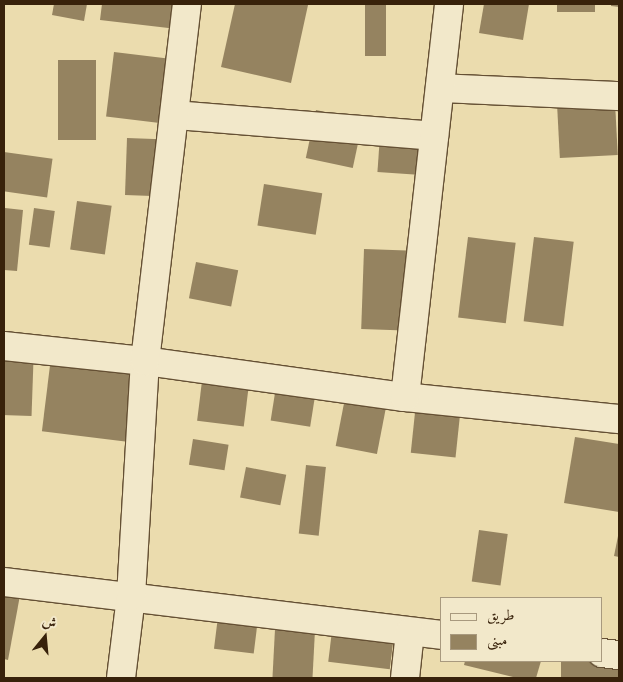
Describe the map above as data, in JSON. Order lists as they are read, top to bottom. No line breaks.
{"legend":["طريق","مبنى"],"north":"top"}
